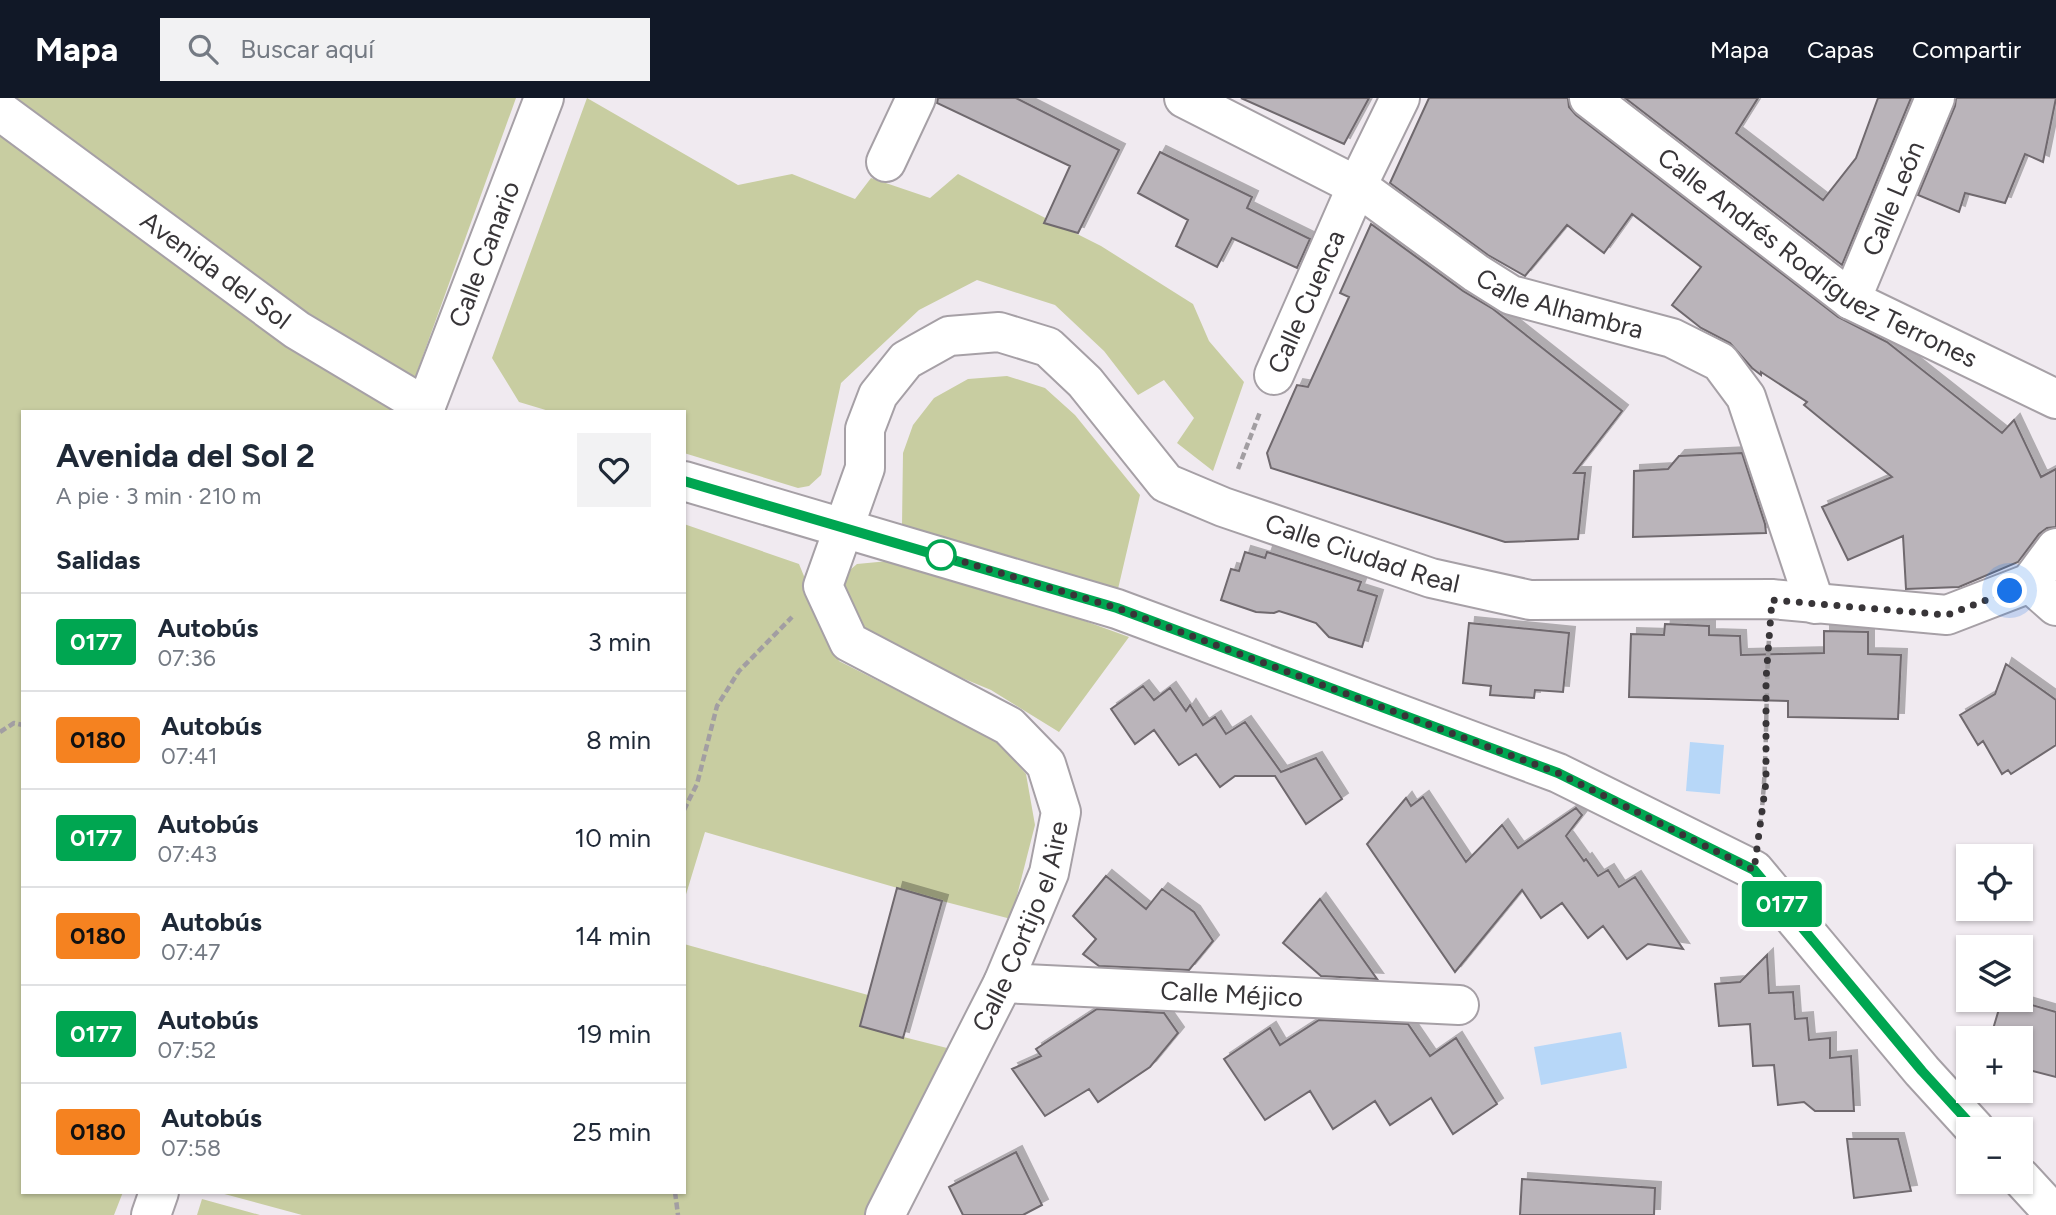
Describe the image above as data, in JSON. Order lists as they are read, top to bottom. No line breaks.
{"streets":{"street":["Calle León","Calle Canario","Calle Andrés Rodríguez Terrones","Avenida del Sol","Calle Cuenca","Calle Alhambra","Calle Ciudad Real","Calle Cortijo el Aire","Calle Méjico"]},"crossings":[["Calle León","Calle Andrés Rodríguez Terrones"],["Calle Canario","Avenida del Sol"],["Calle Cuenca","Calle Alhambra"],["Calle Cuenca","Calle Ciudad Real"],["Calle Alhambra","Calle Ciudad Real"],["Calle Cortijo el Aire","Calle Méjico"]],"lines":["bus line 0177"],"page":{"header":"Mapa","search":"Buscar aquí","nav":["Mapa","Capas","Compartir"],"on_map":"0177","heading":[["Avenida del Sol 2","A pie · 3 min · 210 m"],"Salidas"],"list":[{"mark":"0177","name":"Autobús","note":"07:36","value":"3 min"},{"mark":"0180","name":"Autobús","note":"07:41","value":"8 min"},{"mark":"0177","name":"Autobús","note":"07:43","value":"10 min"},{"mark":"0180","name":"Autobús","note":"07:47","value":"14 min"},{"mark":"0177","name":"Autobús","note":"07:52","value":"19 min"},{"mark":"0180","name":"Autobús","note":"07:58","value":"25 min"}],"map_buttons":["+","−"]}}
